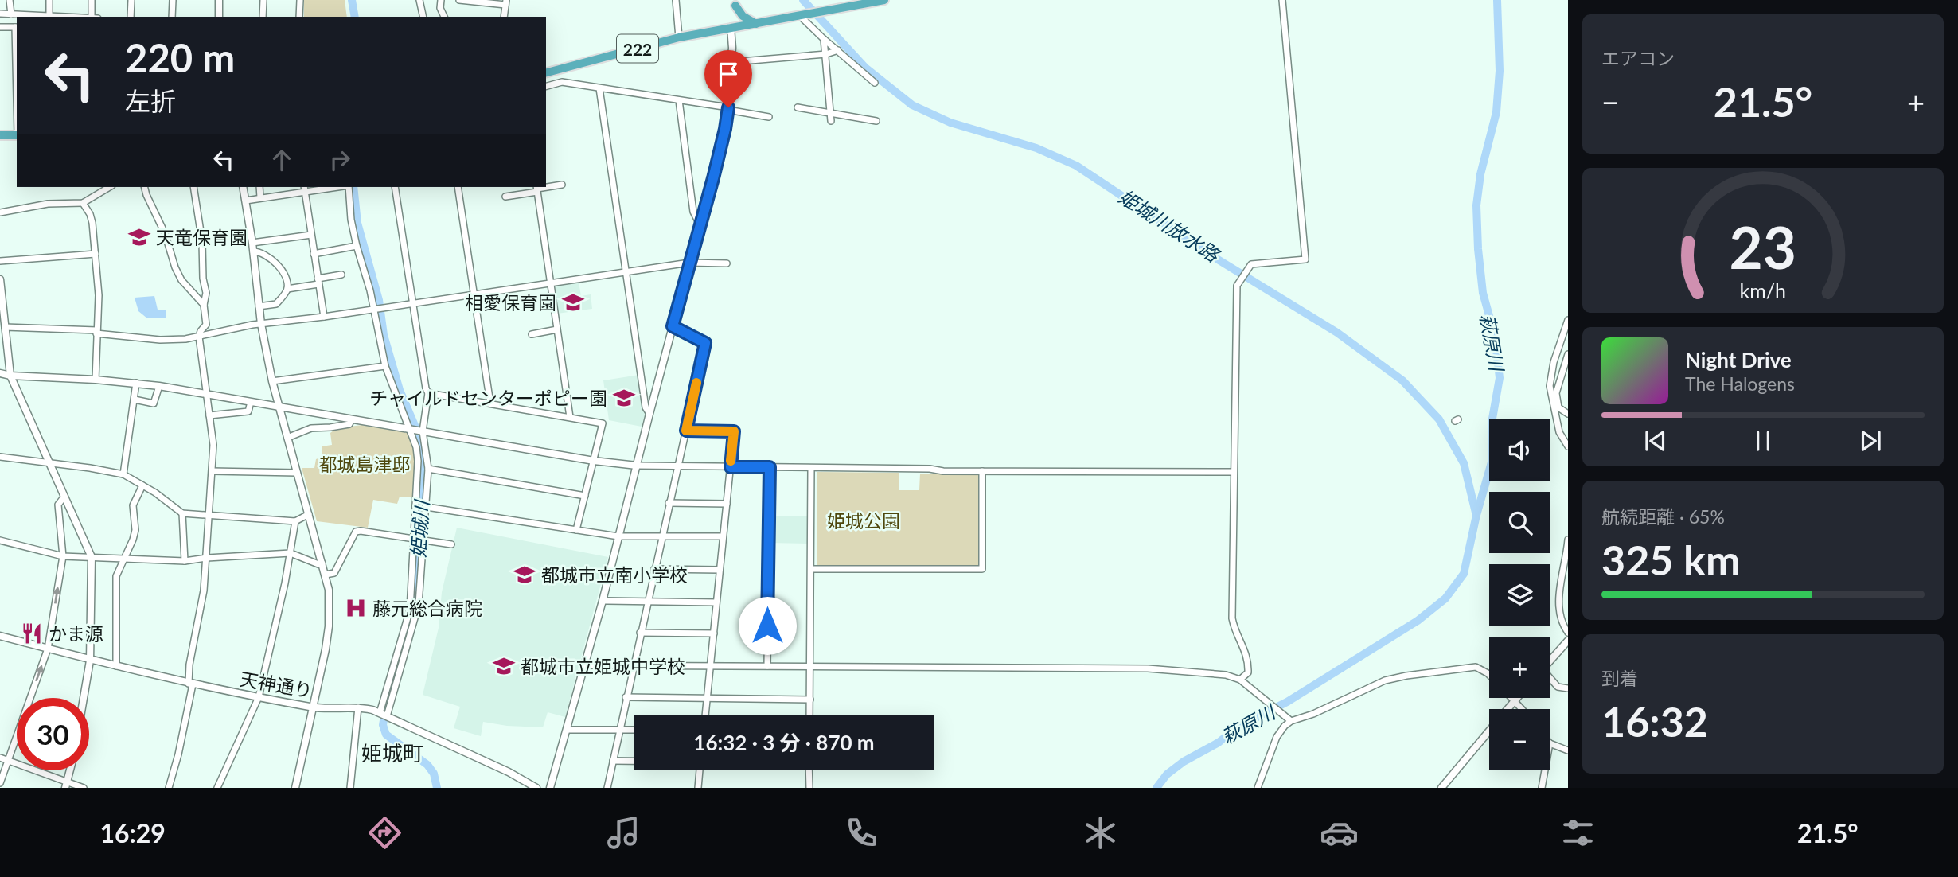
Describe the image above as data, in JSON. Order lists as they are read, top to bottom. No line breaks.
{"streets":{"highway":["222"],"street":["天神通り"]},"districts":["姫城町"],"water":["姫城川放水路","萩原川","姫城川"],"parks":["都城島津邸","姫城公園"],"places":{"school or university":["天竜保育園","相愛保育園","チャイルドセンターポピー園","都城市立南小学校","都城市立姫城中学校"],"hospital":["藤元総合病院"],"restaurant":["かま源"]},"page":{"tile":["エアコン",["航続距離 · 65%","325 km"],["到着","16:32"]],"turn":["220 m","左折"],"heat":["−","21.5°","+"],"song":["Night Drive","The Halogens"],"map_buttons":["+","−"],"limit":"30","trip":"16:32 · 3 分 · 870 m","tabs":["16:29","21.5°"],"gauge":["23","km/h"]}}
